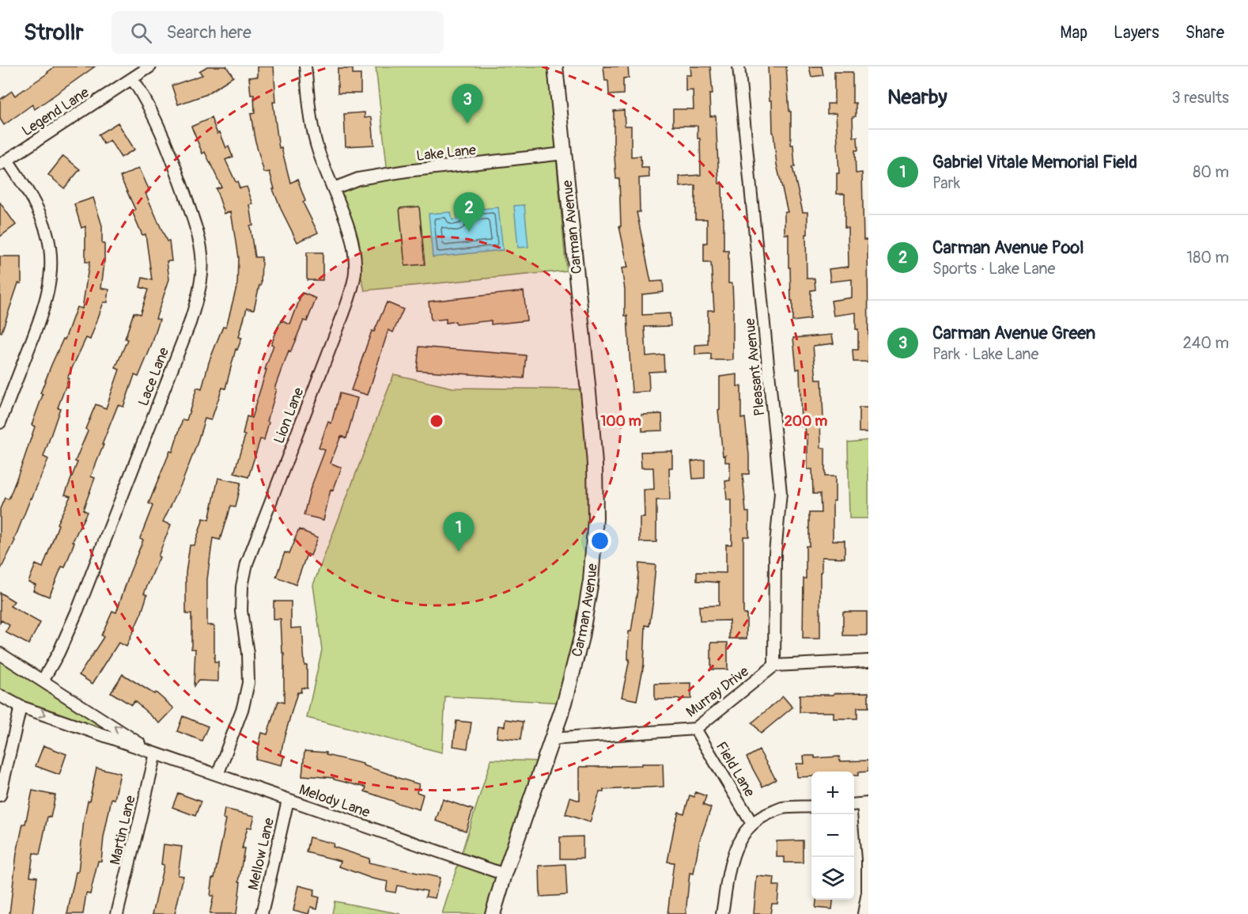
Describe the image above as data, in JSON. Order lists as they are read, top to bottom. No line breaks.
{"streets":{"main road":["Carman Avenue"],"street":["Legend Lane","Lake Lane","Pleasant Avenue","Lace Lane","Lion Lane","Murray Drive","Field Lane","Melody Lane","Martin Lane","Mellow Lane"]},"crossings":[["Legend Lane","Lace Lane"],["Lake Lane","Carman Avenue"],["Lake Lane","Lion Lane"],["Carman Avenue","Murray Drive"],["Carman Avenue","Melody Lane"],["Pleasant Avenue","Murray Drive"],["Lace Lane","Melody Lane"],["Lion Lane","Melody Lane"],["Murray Drive","Field Lane"],["Melody Lane","Martin Lane"],["Melody Lane","Mellow Lane"]],"page":{"header":"Strollr","search":"Search here","nav":["Map","Layers","Share"],"heading":["Nearby","3 results"],"pins":["3","2","1"],"list":[{"mark":"1","name":"Gabriel Vitale Memorial Field","note":"Park","value":"80 m"},{"mark":"2","name":"Carman Avenue Pool","note":"Sports · Lake Lane","value":"180 m"},{"mark":"3","name":"Carman Avenue Green","note":"Park · Lake Lane","value":"240 m"}],"map_buttons":["+","−"]},"rings":["100 m","200 m"]}
